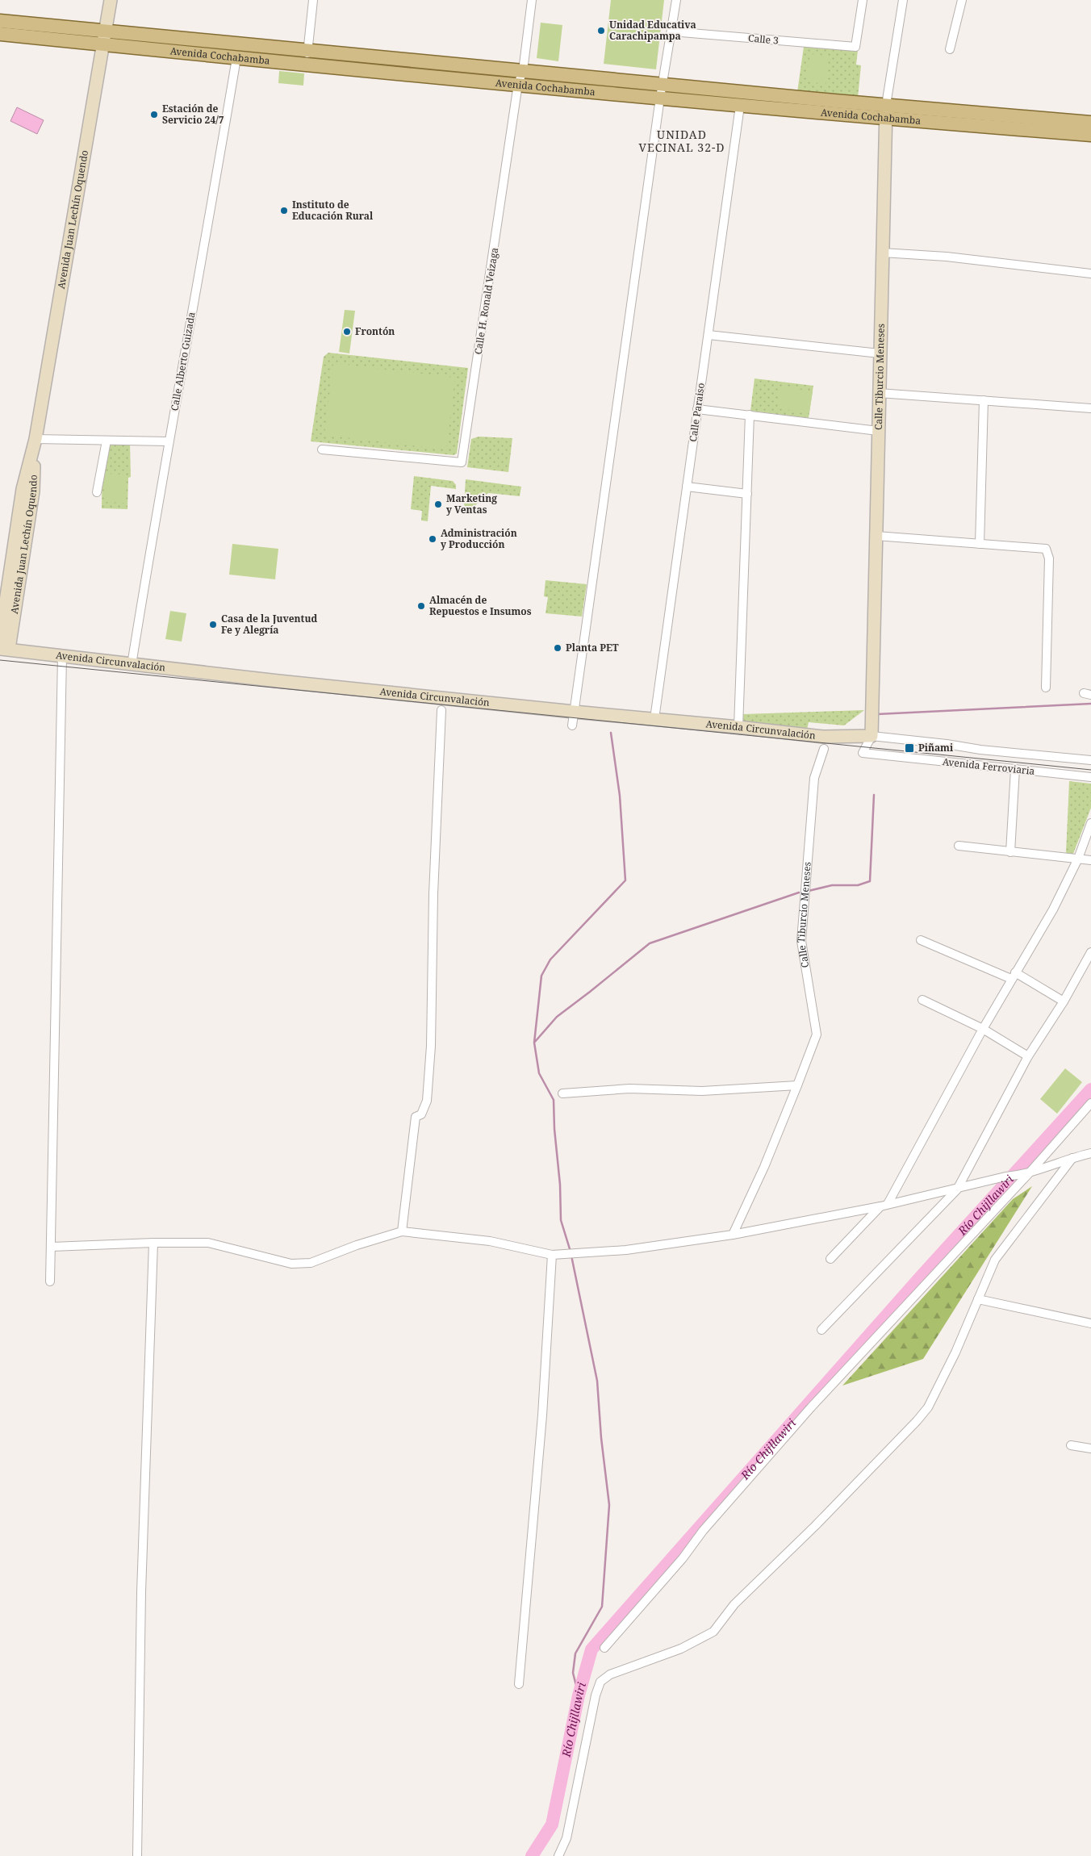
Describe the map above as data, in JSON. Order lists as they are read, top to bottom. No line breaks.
{"streets":{"main road":["Avenida Cochabamba"],"street":["Calle 3","Avenida Juan Lechín Oquendo","Calle H. Ronald Veizaga","Calle Alberto Guizada","Calle Tiburcio Meneses","Calle Paraiso","Avenida Circunvalación","Avenida Ferroviaria"]},"crossings":[["Avenida Cochabamba","Avenida Juan Lechín Oquendo"],["Avenida Cochabamba","Calle H. Ronald Veizaga"],["Avenida Cochabamba","Calle Alberto Guizada"],["Avenida Cochabamba","Calle Tiburcio Meneses"],["Avenida Cochabamba","Calle Paraiso"],["Avenida Juan Lechín Oquendo","Avenida Circunvalación"],["Calle Alberto Guizada","Avenida Circunvalación"],["Calle Tiburcio Meneses","Avenida Circunvalación"],["Calle Tiburcio Meneses","Avenida Ferroviaria"],["Calle Paraiso","Avenida Circunvalación"],["Avenida Circunvalación","Avenida Ferroviaria"]],"districts":["UNIDAD VECINAL 32-D"],"water":["Río Chijllawiri"],"places":{"other":["Unidad Educativa Carachipampa","Estación de Servicio 24/7","Instituto de Educación Rural","Frontón","Marketing y Ventas","Administración y Producción","Almacén de Repuestos e Insumos","Casa de la Juventud Fe y Alegría","Planta PET"],"transit":["Piñami"]}}
